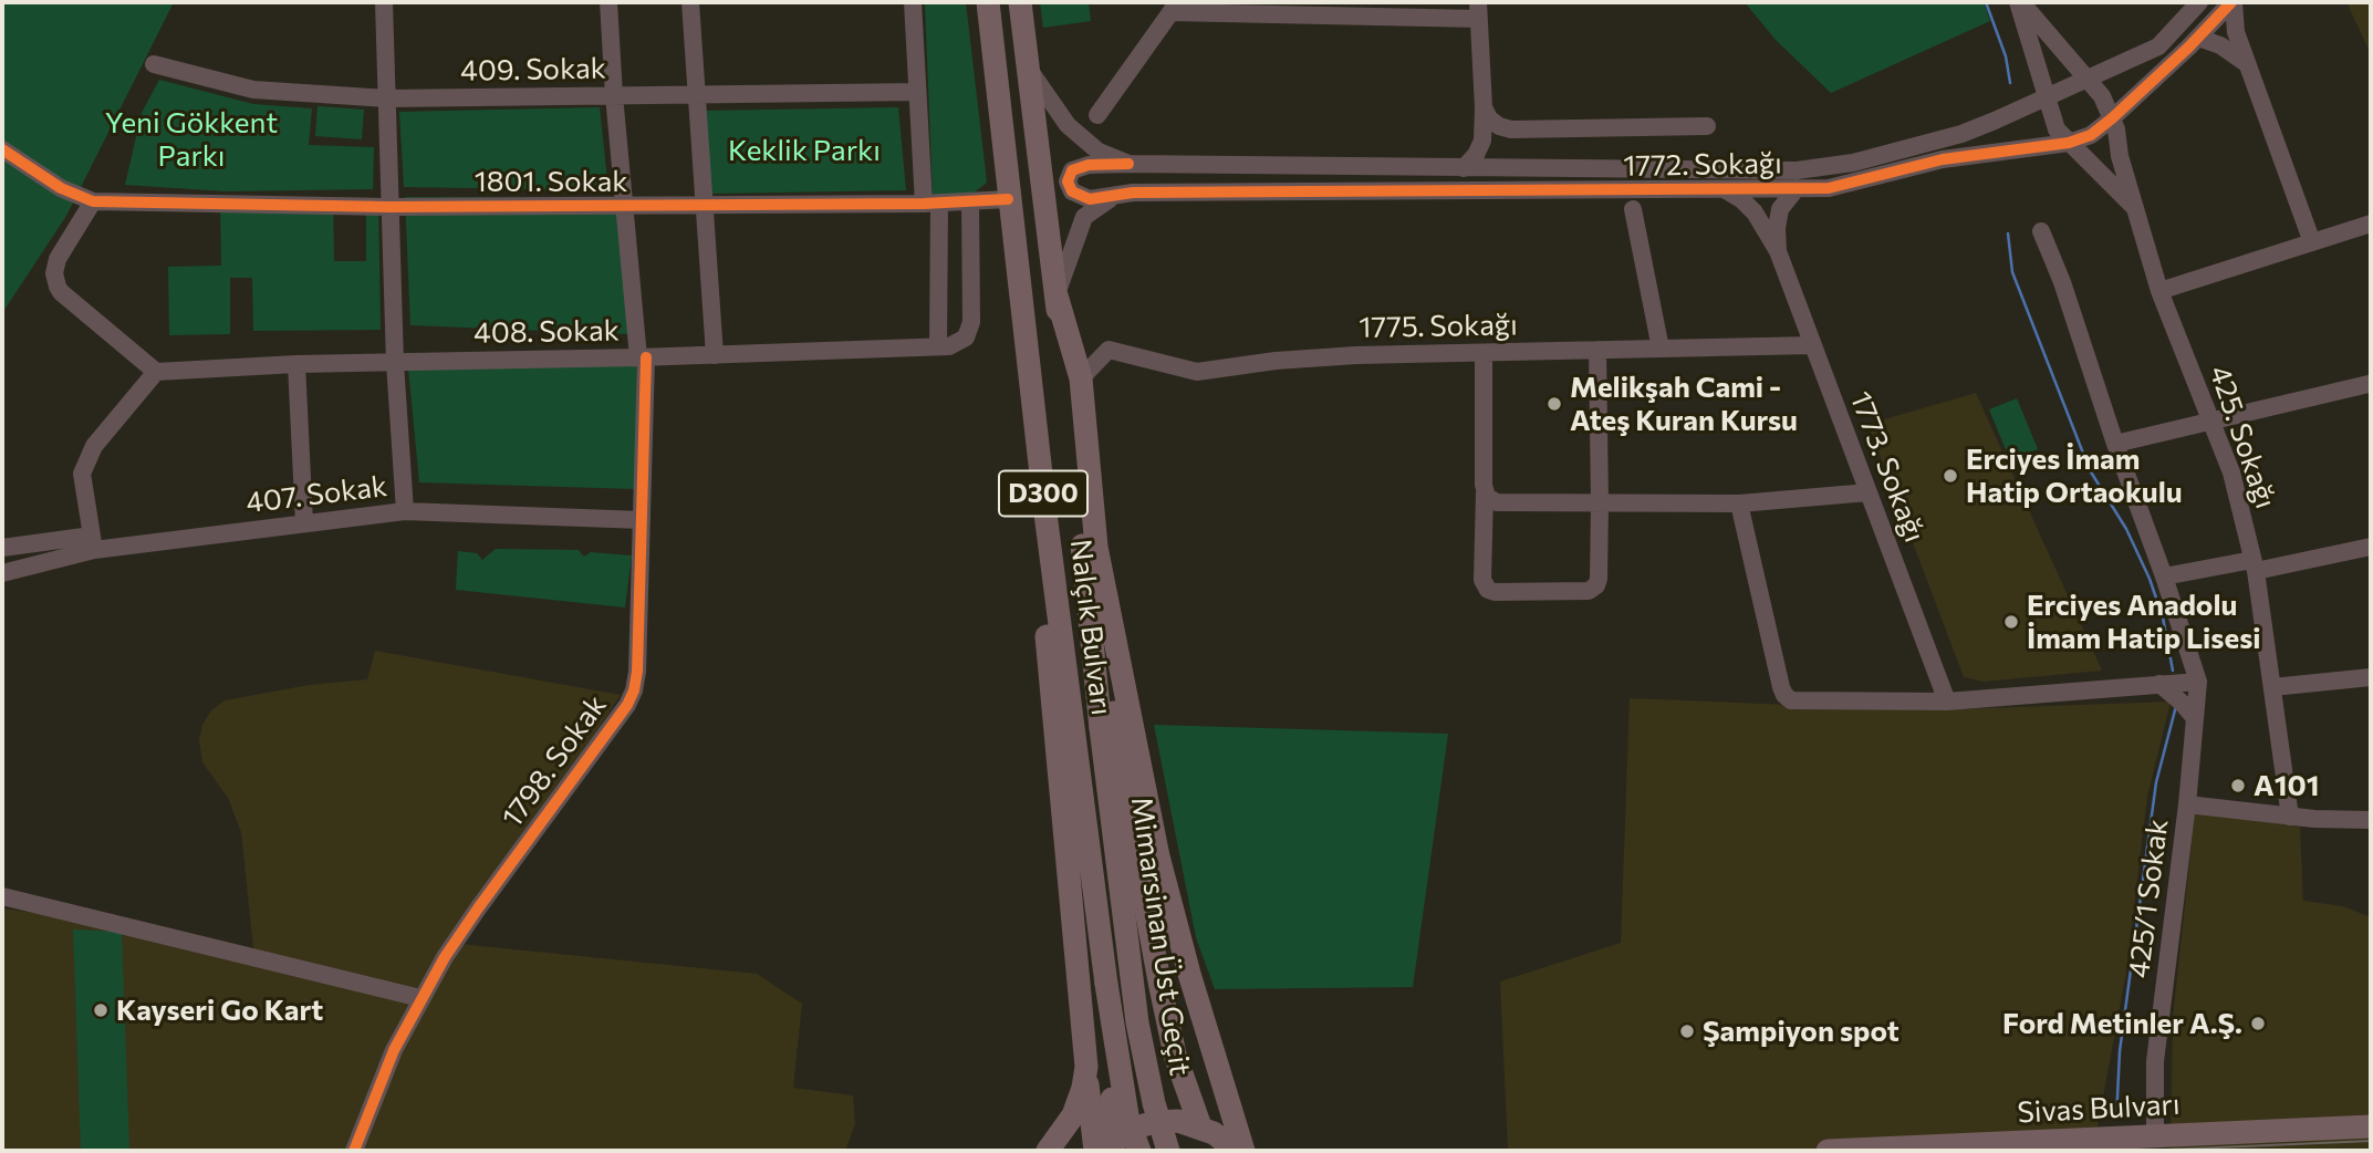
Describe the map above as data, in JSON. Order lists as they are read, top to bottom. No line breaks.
{"streets":{"highway":["D300","Nalçık Bulvarı","Mimarsinan Üst Geçit","Sivas Bulvarı"],"street":["409. Sokak","1772. Sokağı","1801. Sokak","1775. Sokağı","408. Sokak","425. Sokağı","1773. Sokağı","407. Sokak","1798. Sokak","425/1 Sokak"]},"crossings":[["409. Sokak","1798. Sokak"],["1772. Sokağı","425. Sokağı"],["1772. Sokağı","1773. Sokağı"],["1772. Sokağı","Nalçık Bulvarı"],["1801. Sokak","Nalçık Bulvarı"],["1801. Sokak","1798. Sokak"],["1775. Sokağı","1773. Sokağı"],["408. Sokak","1798. Sokak"],["425. Sokağı","425/1 Sokak"],["D300","Nalçık Bulvarı"],["D300","Mimarsinan Üst Geçit"],["407. Sokak","1798. Sokak"],["Nalçık Bulvarı","Mimarsinan Üst Geçit"],["425/1 Sokak","Sivas Bulvarı"]],"parks":["Yeni Gökkent Parkı","Keklik Parkı"],"places":["Melikşah Cami - Ateş Kuran Kursu","Erciyes İmam Hatip Ortaokulu","Erciyes Anadolu İmam Hatip Lisesi","A101","Kayseri Go Kart","Ford Metinler A.Ş.","Şampiyon spot"]}
